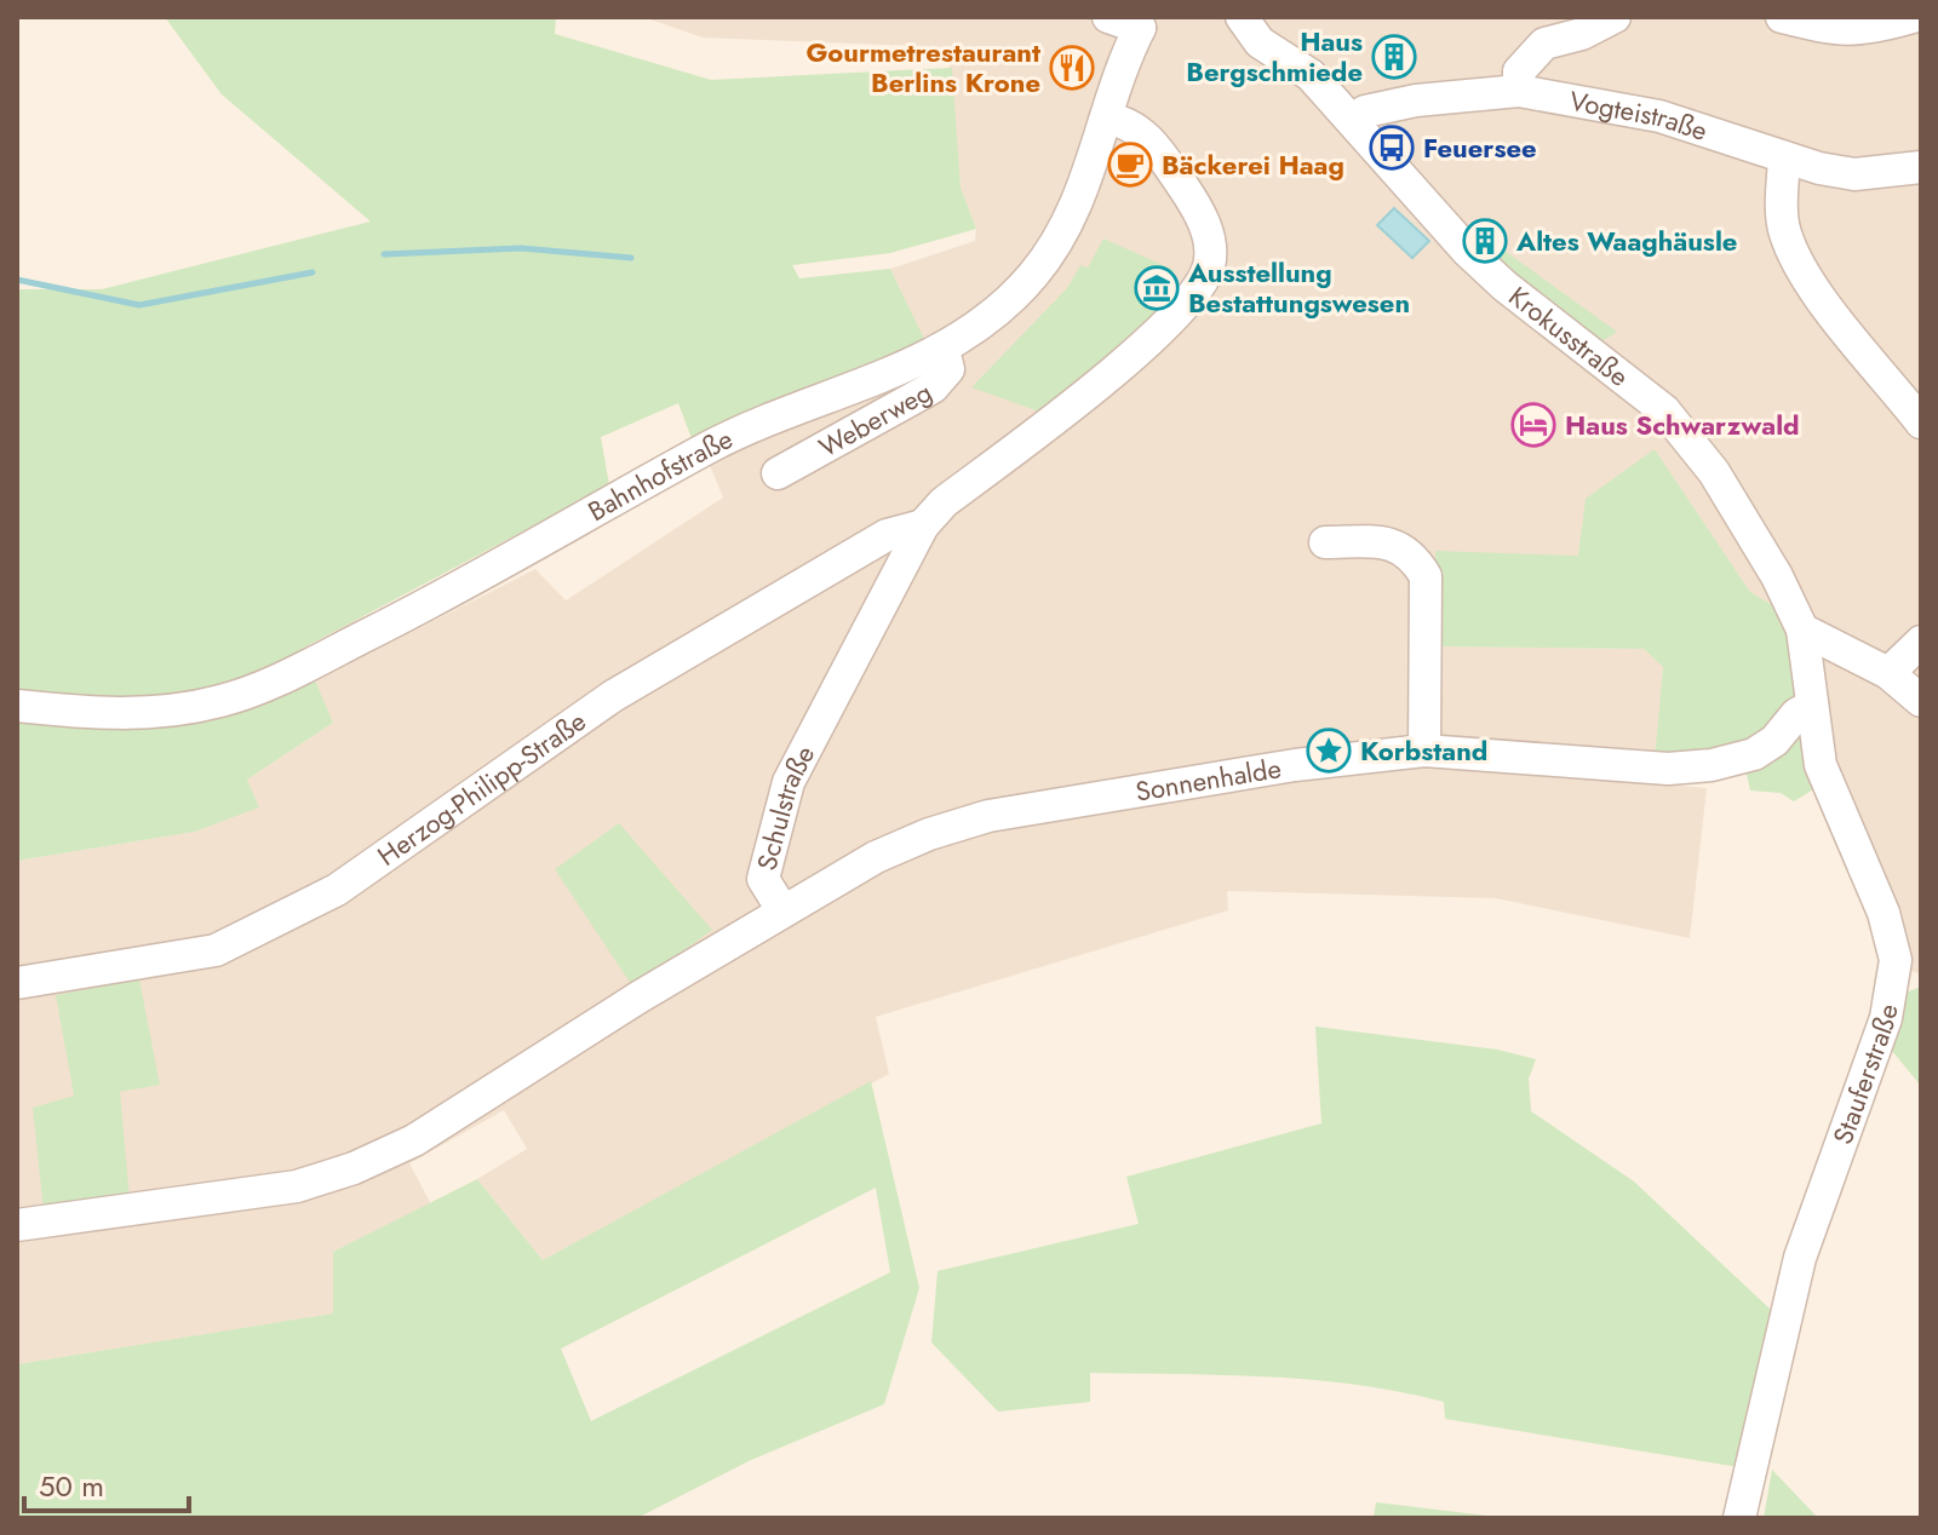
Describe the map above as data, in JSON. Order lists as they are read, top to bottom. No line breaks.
{"streets":{"street":["Vogteistraße","Krokusstraße","Weberweg","Bahnhofstraße","Sonnenhalde","Herzog-Philipp-Straße","Schulstraße","Stauferstraße"]},"crossings":[["Vogteistraße","Krokusstraße"],["Krokusstraße","Stauferstraße"],["Weberweg","Bahnhofstraße"],["Bahnhofstraße","Schulstraße"],["Sonnenhalde","Schulstraße"],["Sonnenhalde","Stauferstraße"],["Herzog-Philipp-Straße","Schulstraße"]],"places":{"building":["Haus Bergschmiede","Altes Waaghäusle"],"restaurant":["Gourmetrestaurant Berlins Krone"],"bus stop":["Feuersee"],"cafe":["Bäckerei Haag"],"museum":["Ausstellung Bestattungswesen"],"hotel":["Haus Schwarzwald"],"place":["Korbstand"]},"scale_bar":"50 m"}
